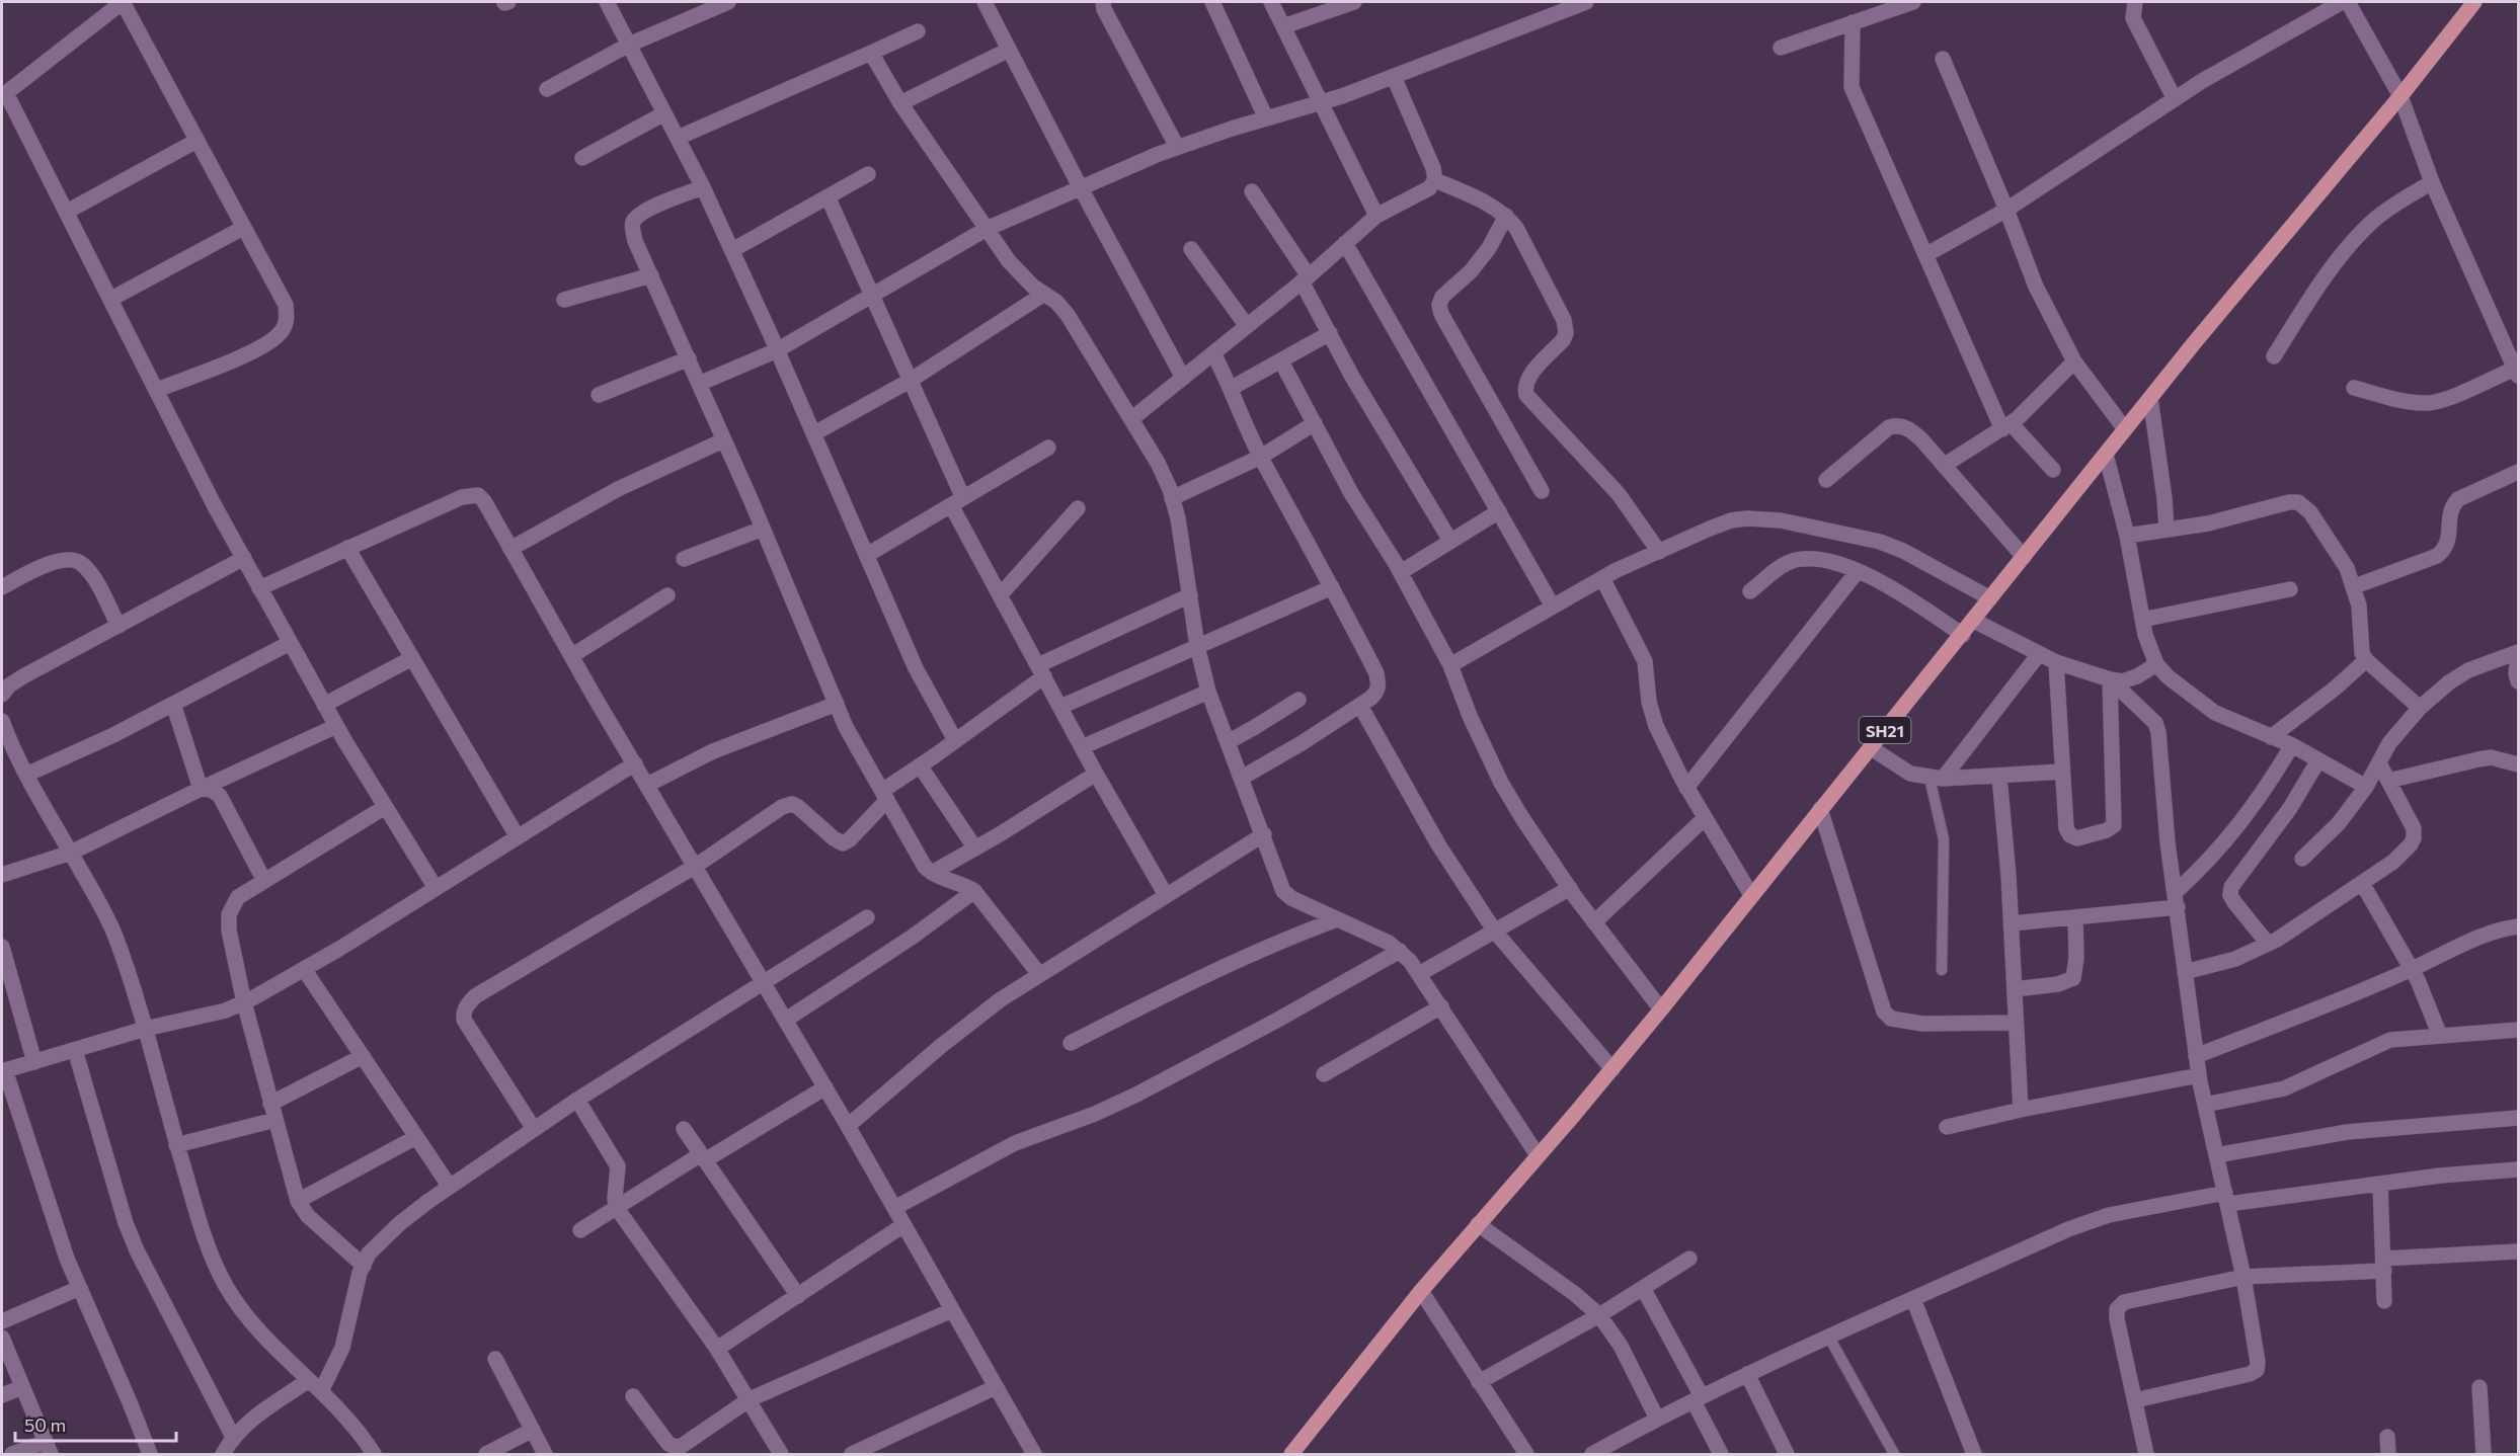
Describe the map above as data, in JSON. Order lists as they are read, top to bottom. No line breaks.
{"streets":{"main road":["SH21"]},"scale_bar":"50 m"}
